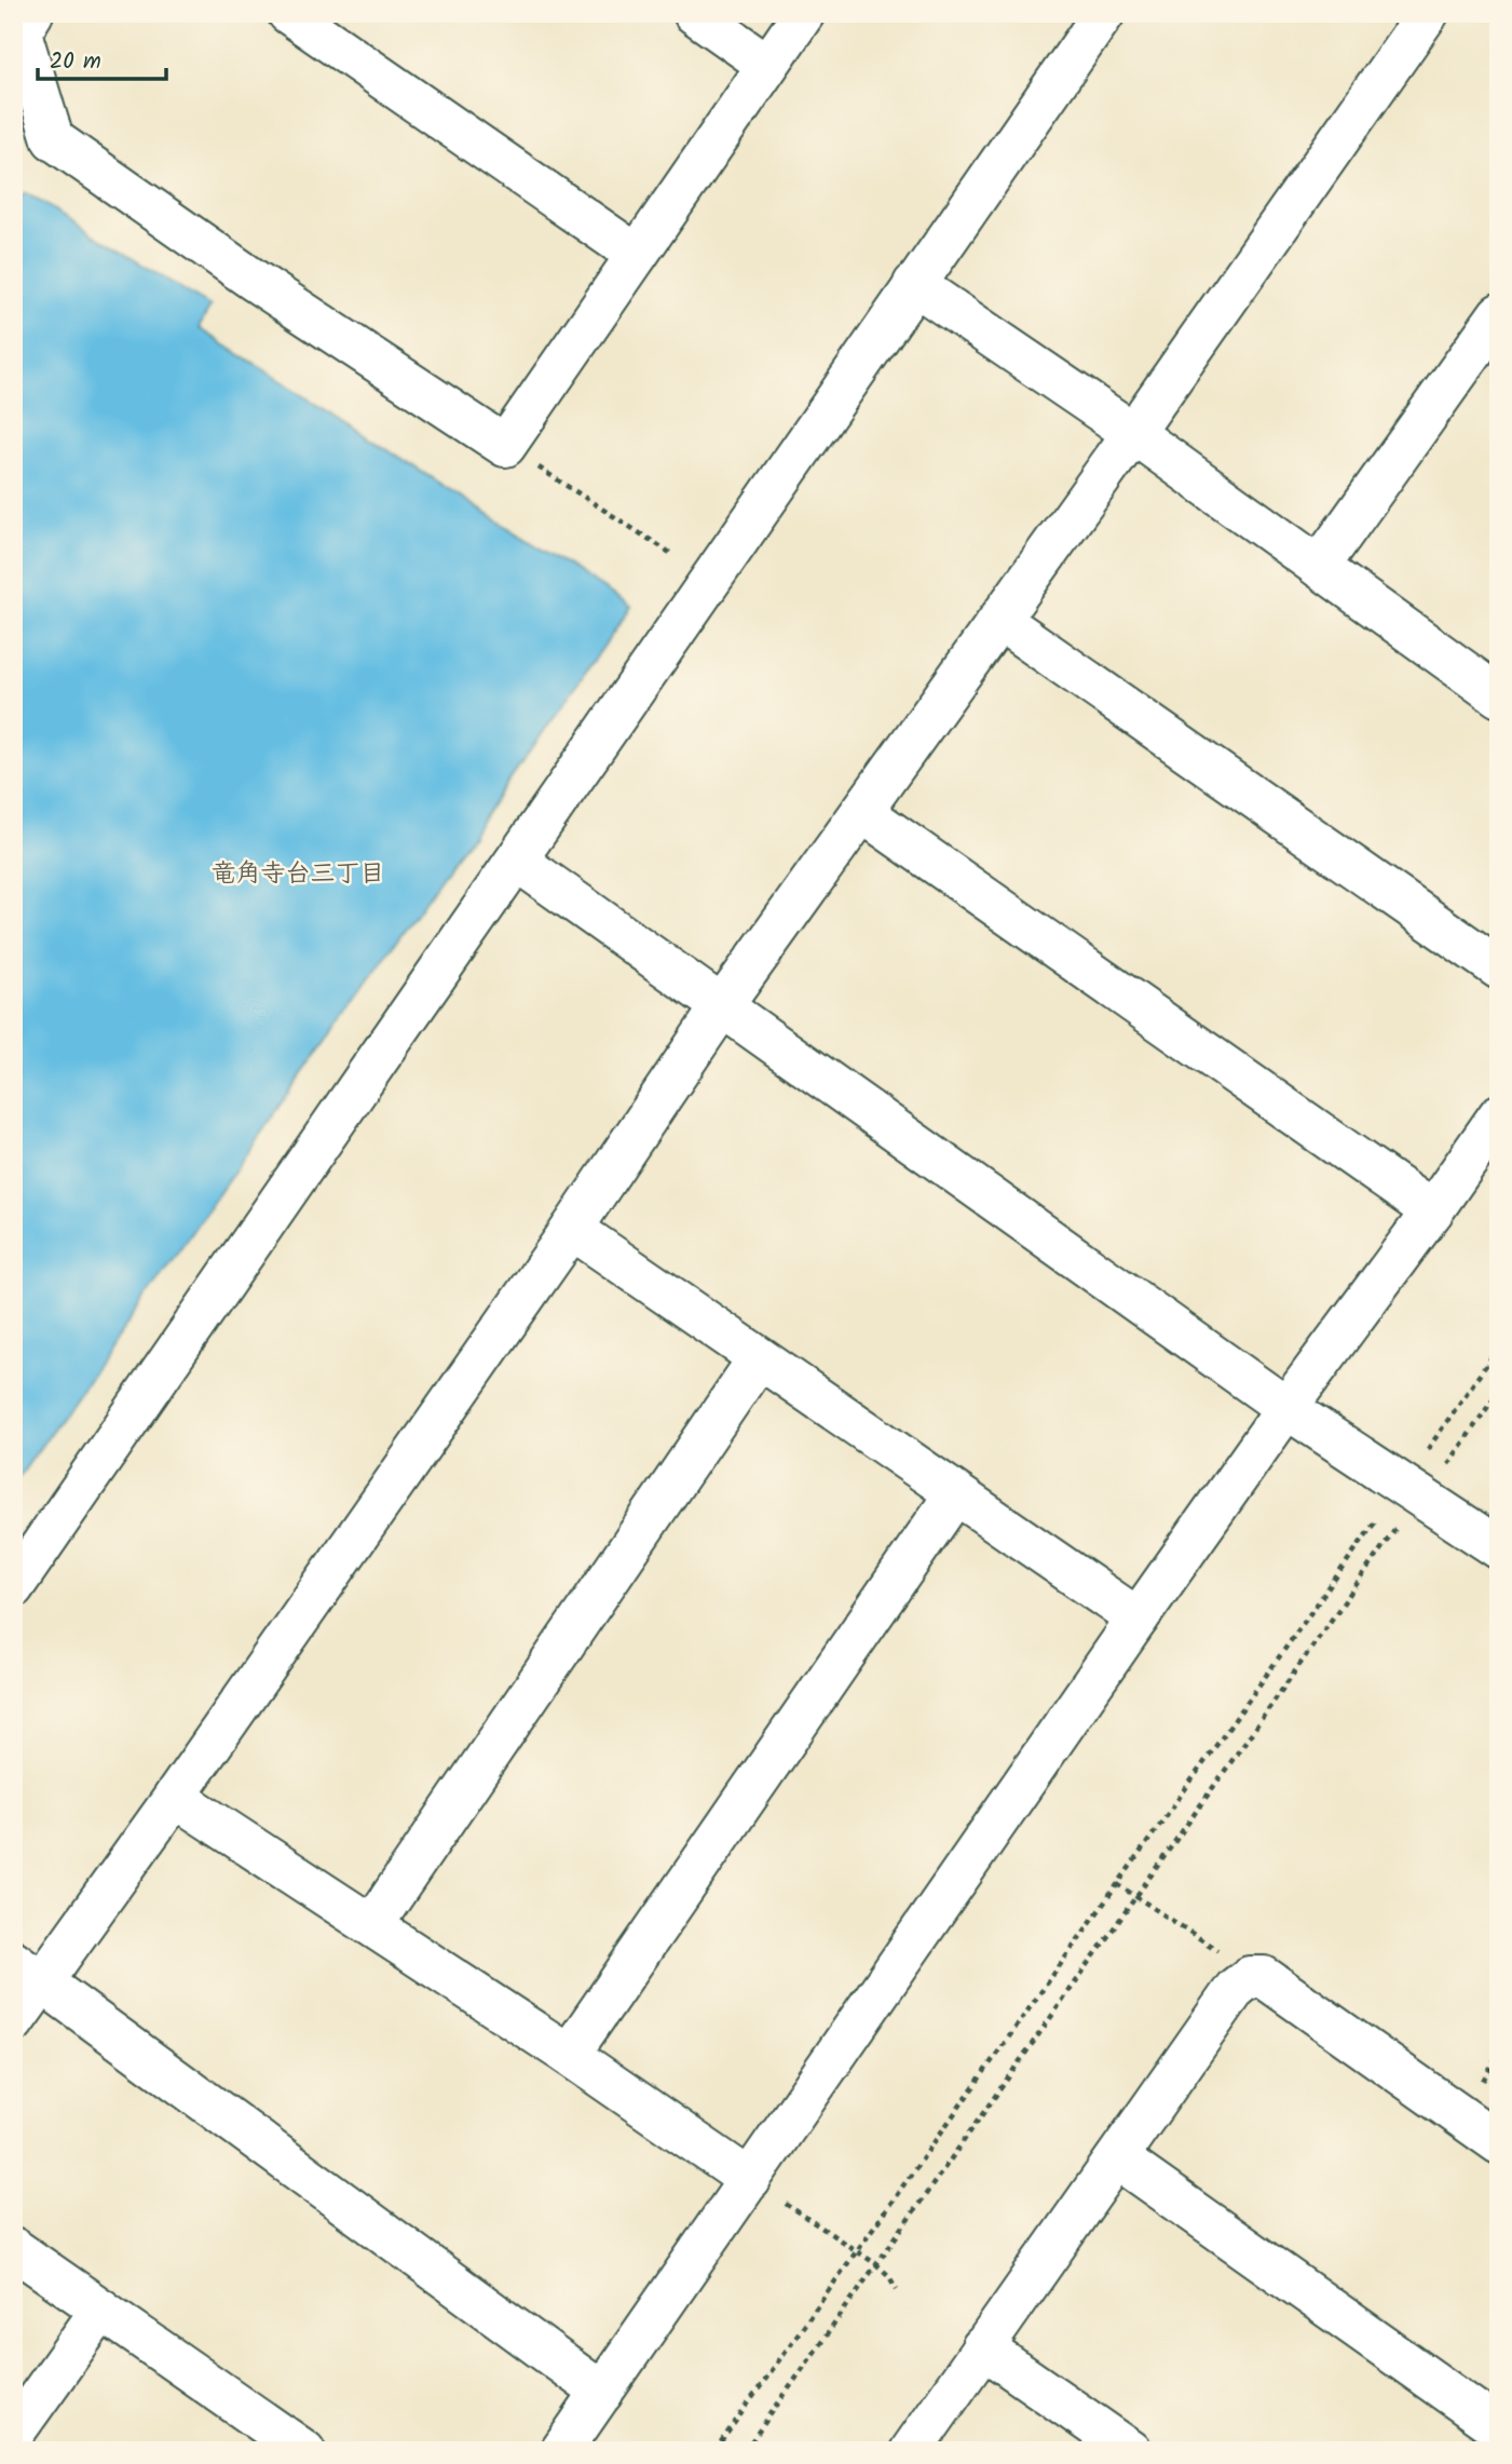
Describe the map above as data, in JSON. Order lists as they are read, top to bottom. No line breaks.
{"districts":["竜角寺台三丁目"],"scale_bar":"20 m"}
